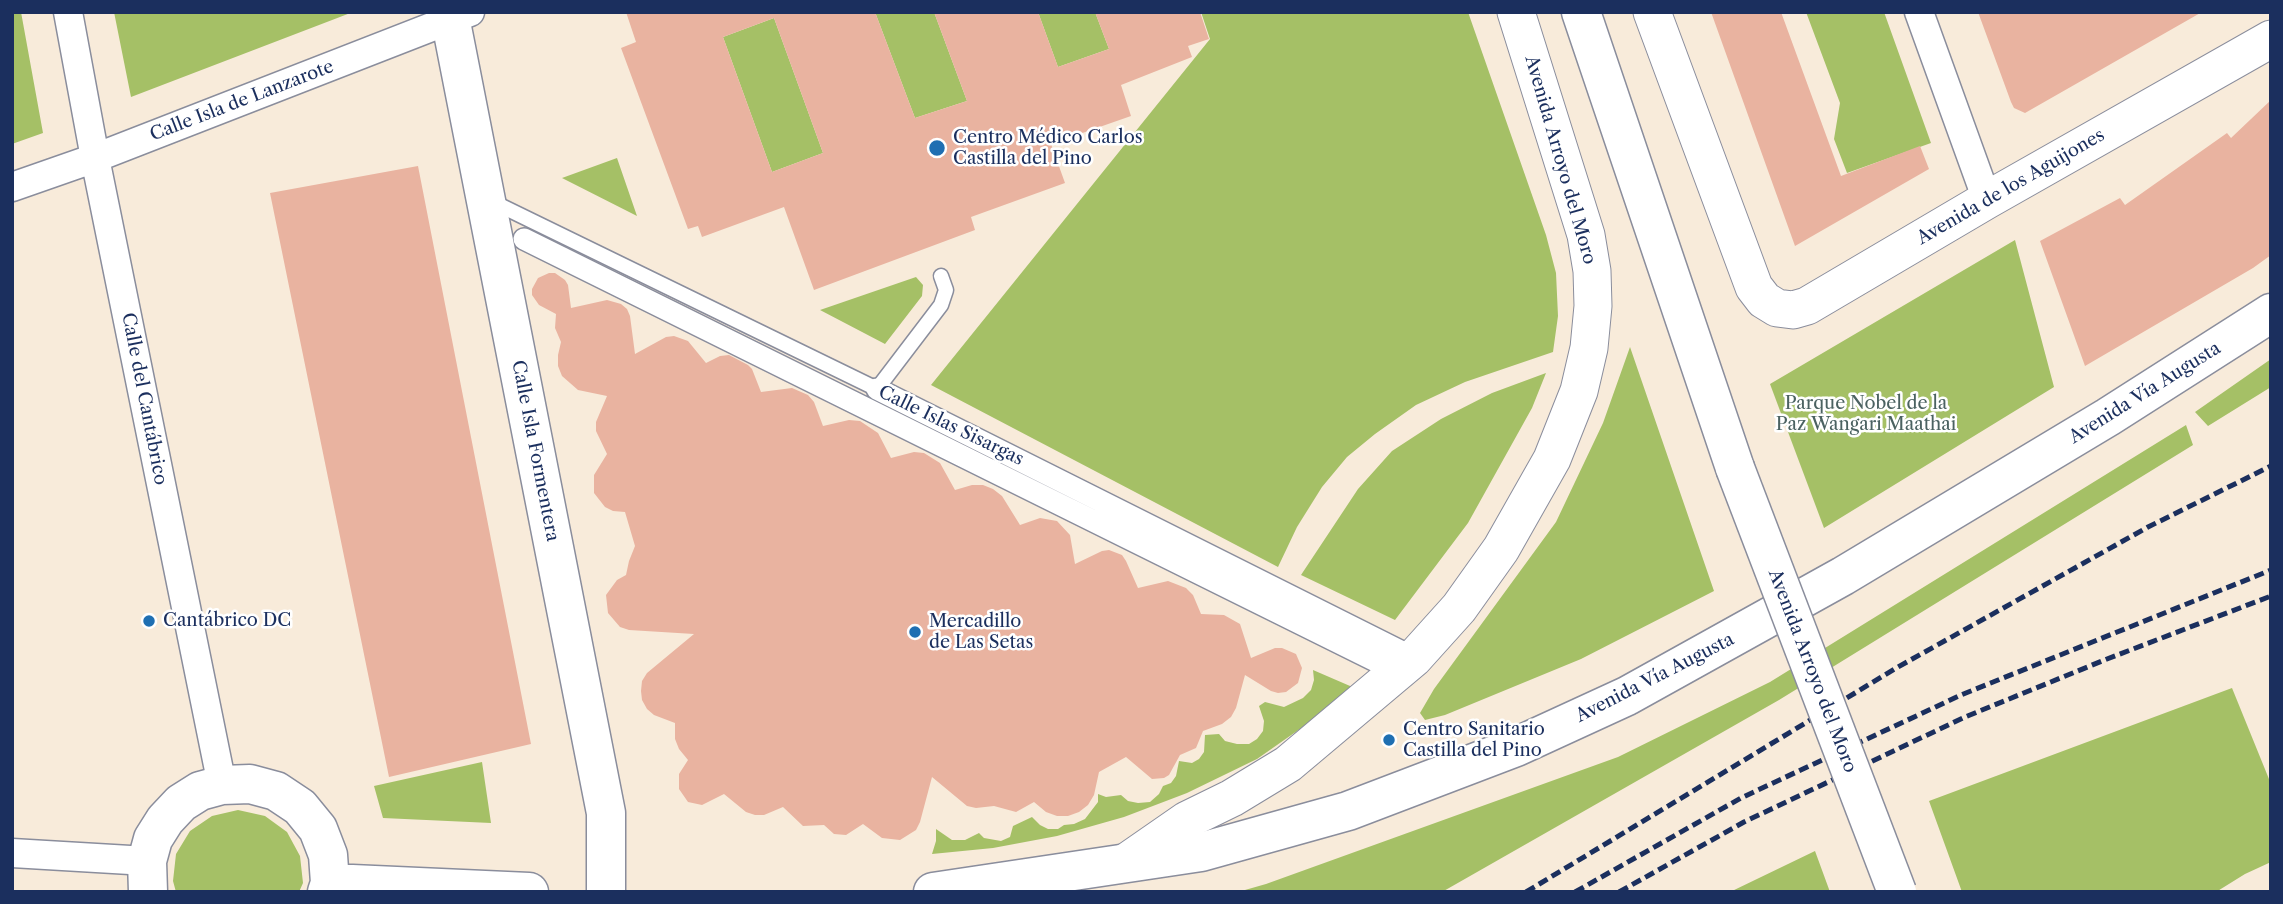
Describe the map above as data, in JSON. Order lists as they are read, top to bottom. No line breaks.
{"streets":{"main road":["Avenida Arroyo del Moro","Avenida Vía Augusta","Calle Isla Formentera"],"street":["Calle Isla de Lanzarote","Avenida de los Aguijones","Calle del Cantábrico","Calle Islas Sisargas"]},"crossings":[["Calle Isla de Lanzarote","Calle del Cantábrico"],["Calle Isla de Lanzarote","Calle Isla Formentera"],["Avenida Arroyo del Moro","Avenida Vía Augusta"],["Avenida Arroyo del Moro","Calle Islas Sisargas"],["Calle Islas Sisargas","Calle Isla Formentera"]],"parks":["Parque Nobel de la Paz Wangari Maathai"],"places":["Centro Médico Carlos Castilla del Pino","Cantábrico DC","Mercadillo de Las Setas","Centro Sanitario Castilla del Pino"]}
